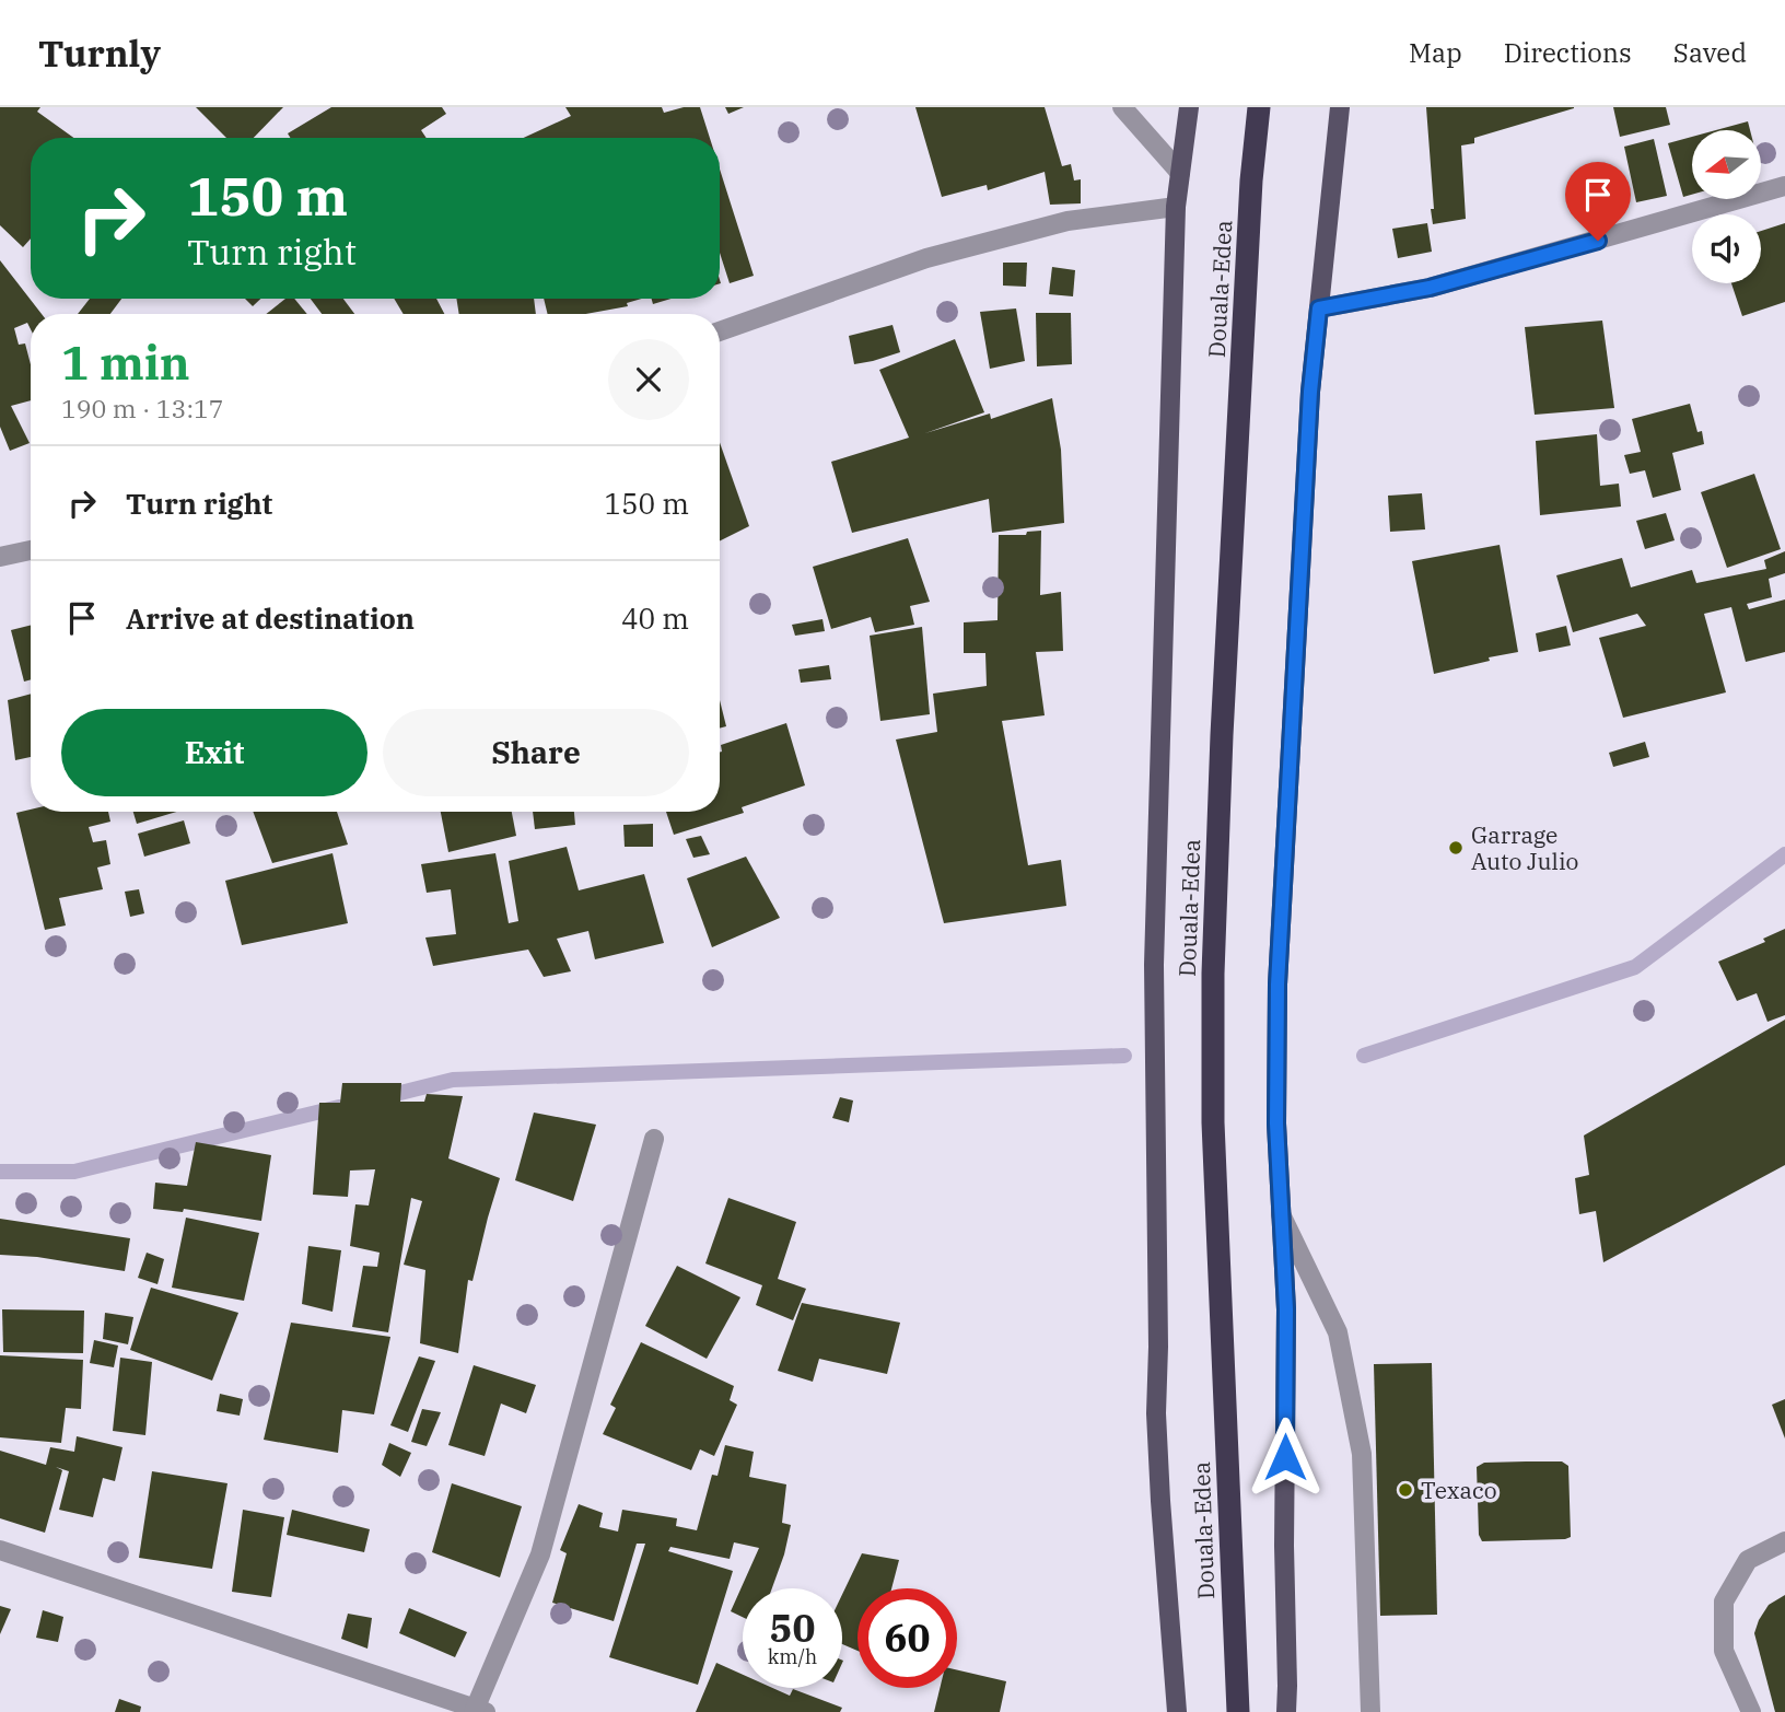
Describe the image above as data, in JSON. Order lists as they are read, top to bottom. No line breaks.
{"streets":{"highway":["Douala-Edea"]},"places":["Garrage Auto Julio","Texaco"],"north":"left","page":{"header":"Turnly","nav":["Map","Directions","Saved"],"turn":["150 m","Turn right"],"heading":["1 min","190 m · 13:17"],"list":[{"name":"Turn right","value":"150 m"},{"name":"Arrive at destination","value":"40 m"}],"buttons":["Exit","Share"],"speed":"50 km/h","limit":"60"}}
